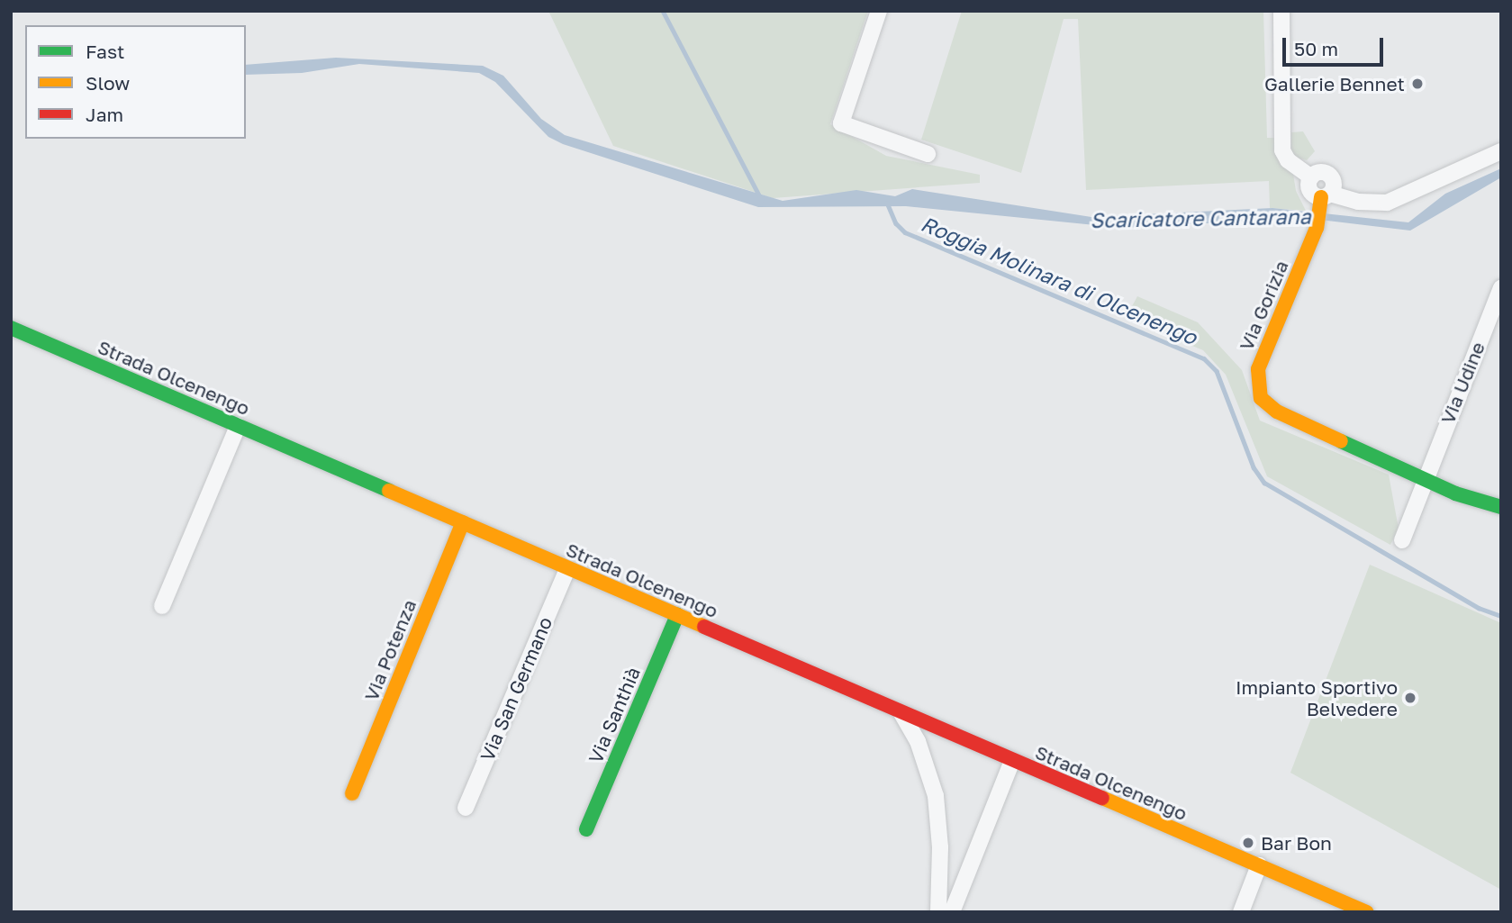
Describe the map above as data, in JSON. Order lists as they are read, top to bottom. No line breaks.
{"streets":{"street":["Via Gorizia","Strada Olcenengo","Via Udine","Via Potenza","Via San Germano","Via Santhià"]},"crossings":[["Via Gorizia","Via Udine"],["Strada Olcenengo","Via Potenza"],["Strada Olcenengo","Via San Germano"],["Strada Olcenengo","Via Santhià"]],"water":["Scaricatore Cantarana","Roggia Molinara di Olcenengo"],"places":["Gallerie Bennet","Impianto Sportivo Belvedere","Bar Bon"],"legend":["Fast","Slow","Jam"],"scale_bar":"50 m"}
